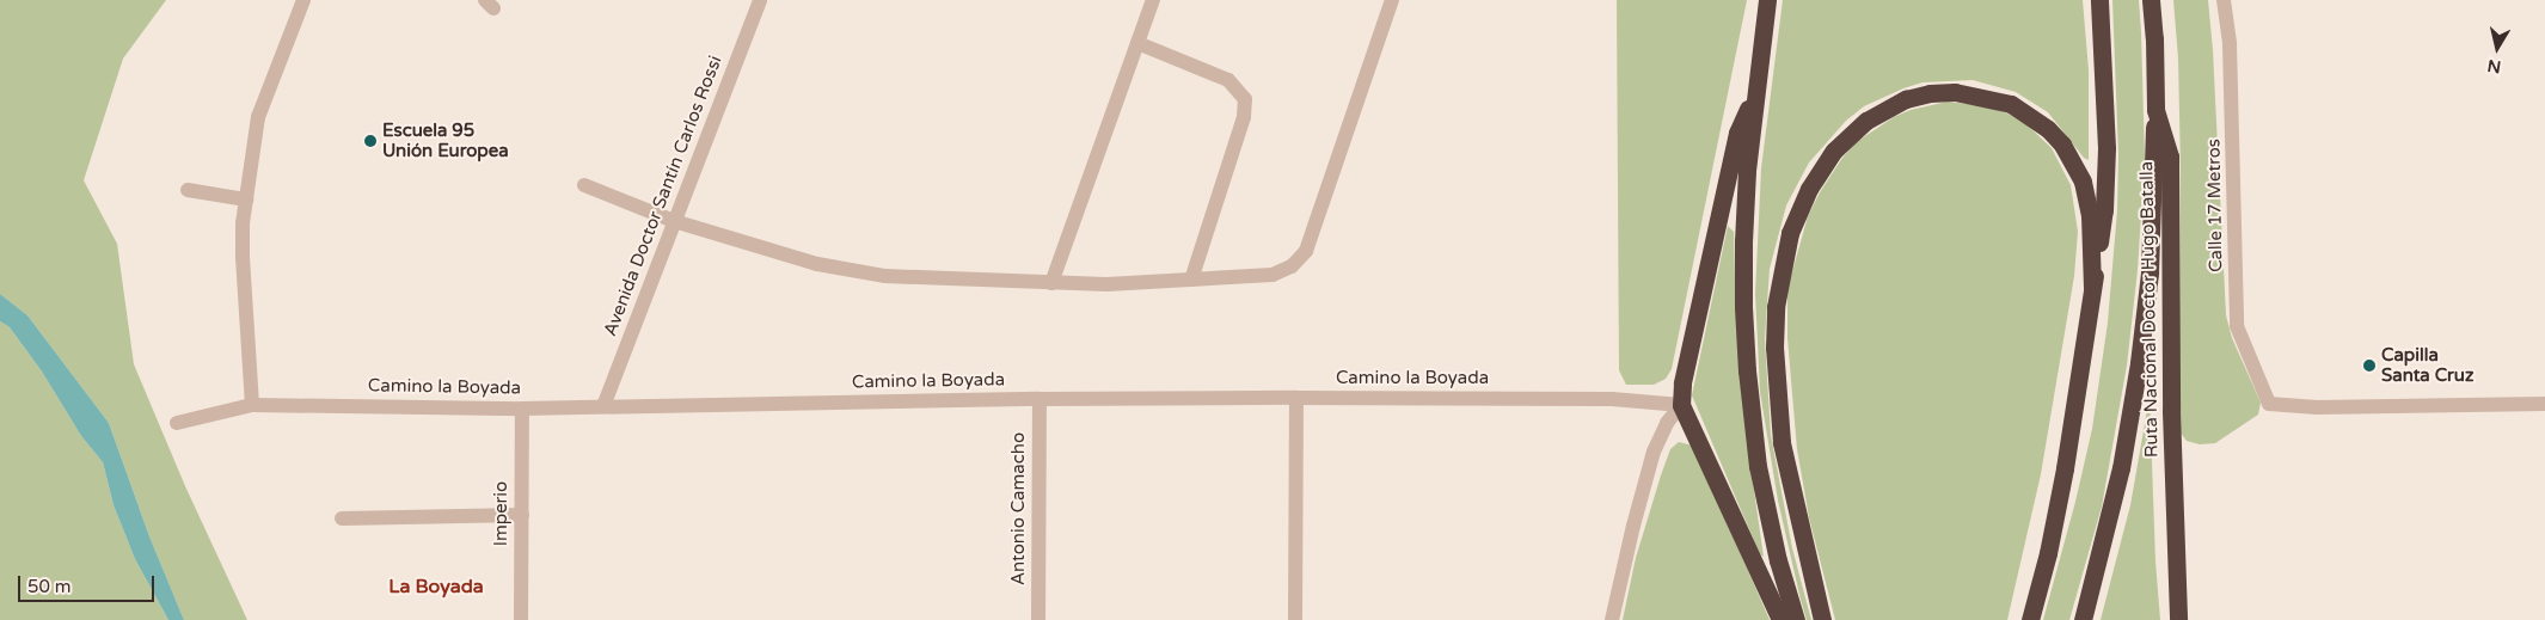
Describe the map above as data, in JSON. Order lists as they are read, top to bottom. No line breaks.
{"streets":{"highway":["Ruta Nacional Doctor Hugo Batalla"],"street":["Avenida Doctor Santín Carlos Rossi","Calle 17 Metros","Camino la Boyada","Antonio Camacho","Imperio"]},"crossings":[["Avenida Doctor Santín Carlos Rossi","Camino la Boyada"],["Camino la Boyada","Antonio Camacho"],["Camino la Boyada","Imperio"]],"districts":["La Boyada"],"places":["Escuela 95 Unión Europea","Capilla Santa Cruz"],"scale_bar":"50 m","north":"bottom"}
